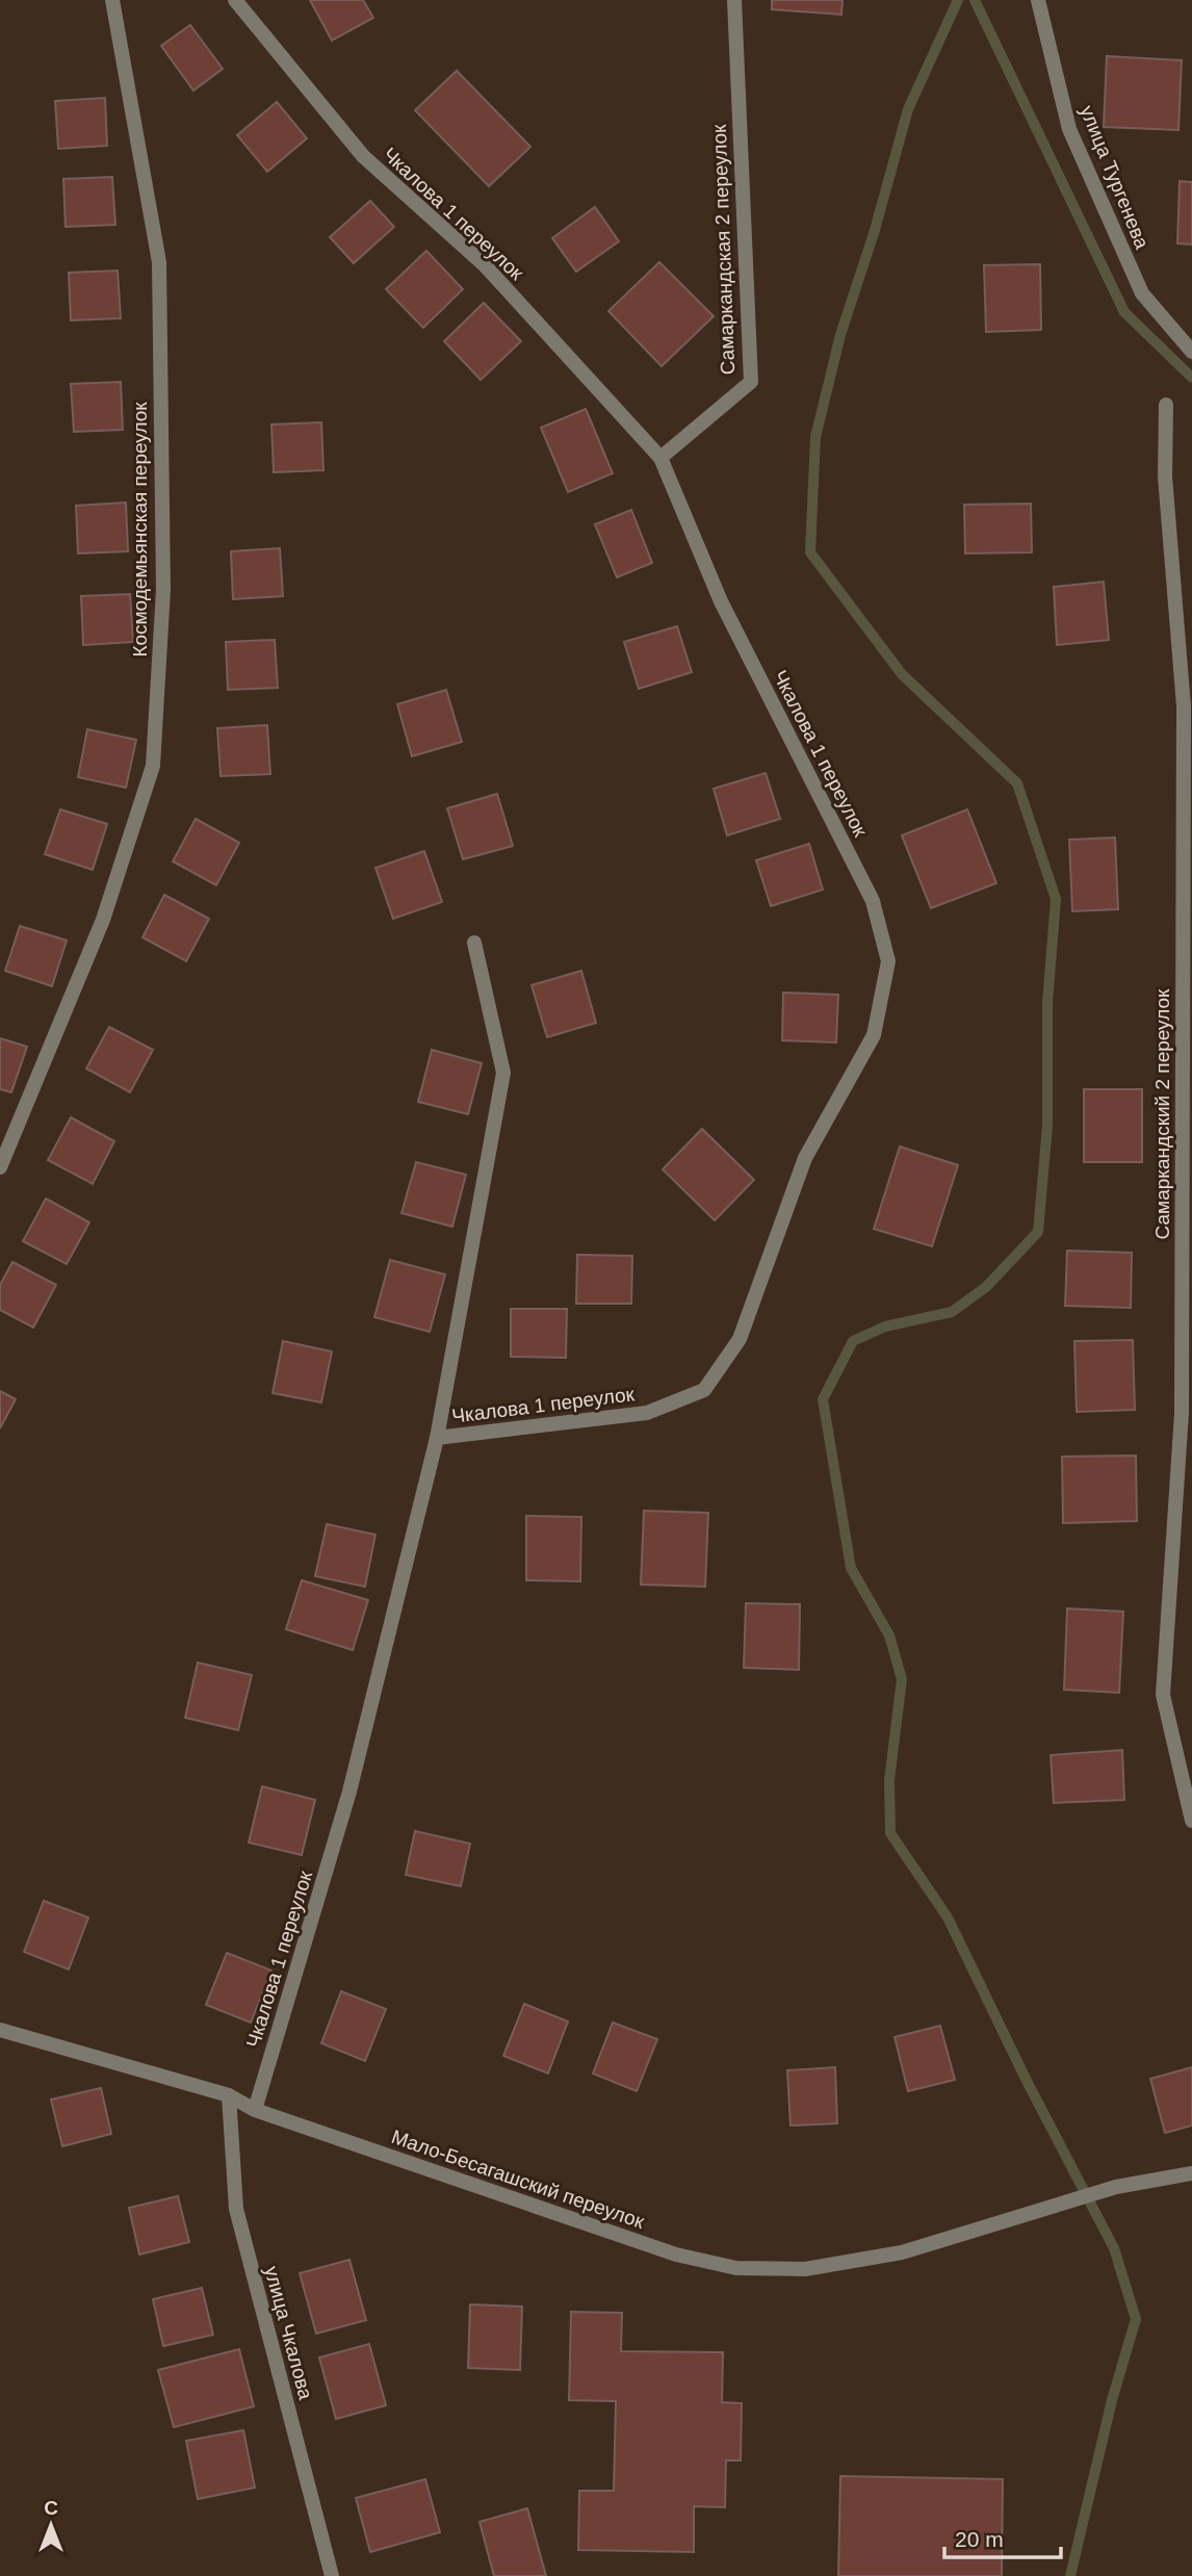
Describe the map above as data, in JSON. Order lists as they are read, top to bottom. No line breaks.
{"streets":{"street":["улица Тургенева","Чкалова 1 переулок","Самаркандская 2 переулок","Космодемьянская переулок","Самаркандский 2 переулок","Мало-Бесагашский переулок","улица Чкалова"]},"crossings":[["Чкалова 1 переулок","Самаркандская 2 переулок"],["Чкалова 1 переулок","Мало-Бесагашский переулок"],["Мало-Бесагашский переулок","улица Чкалова"]],"scale_bar":"20 m","north":"top"}
